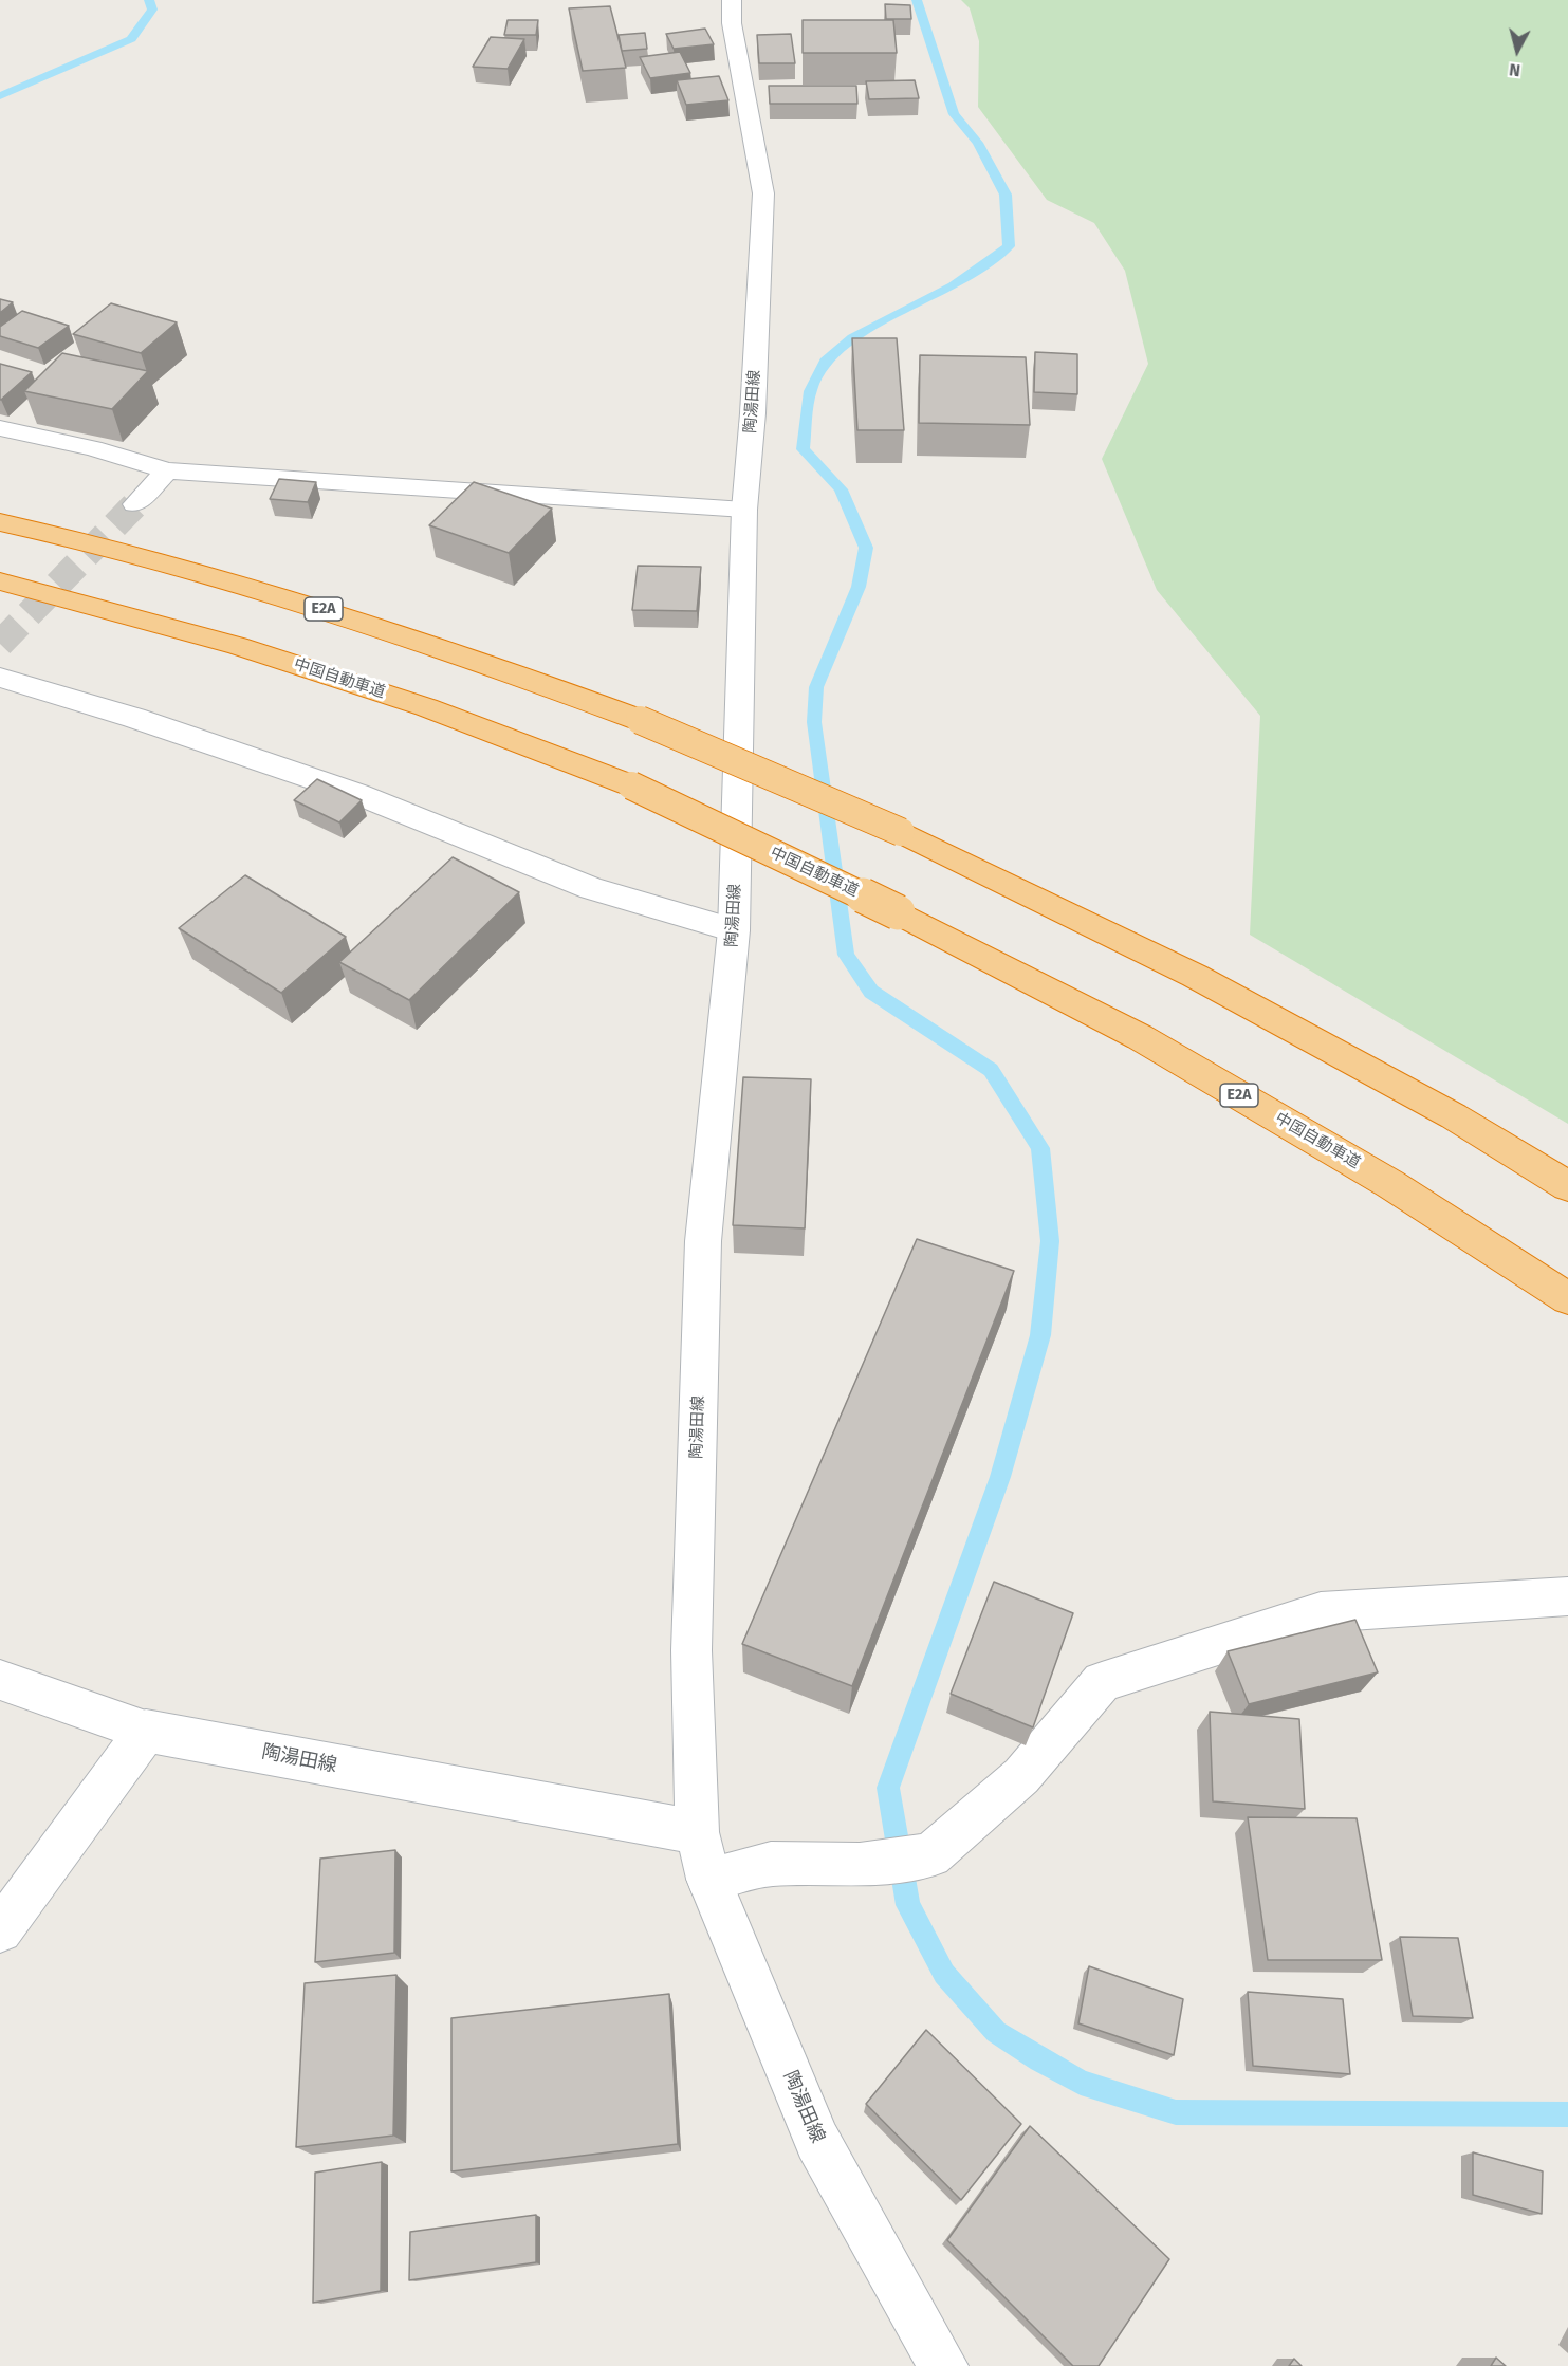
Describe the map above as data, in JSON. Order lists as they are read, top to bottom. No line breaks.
{"streets":{"highway":["E2A","中国自動車道"],"main road":["陶湯田線"]},"north":"bottom"}
